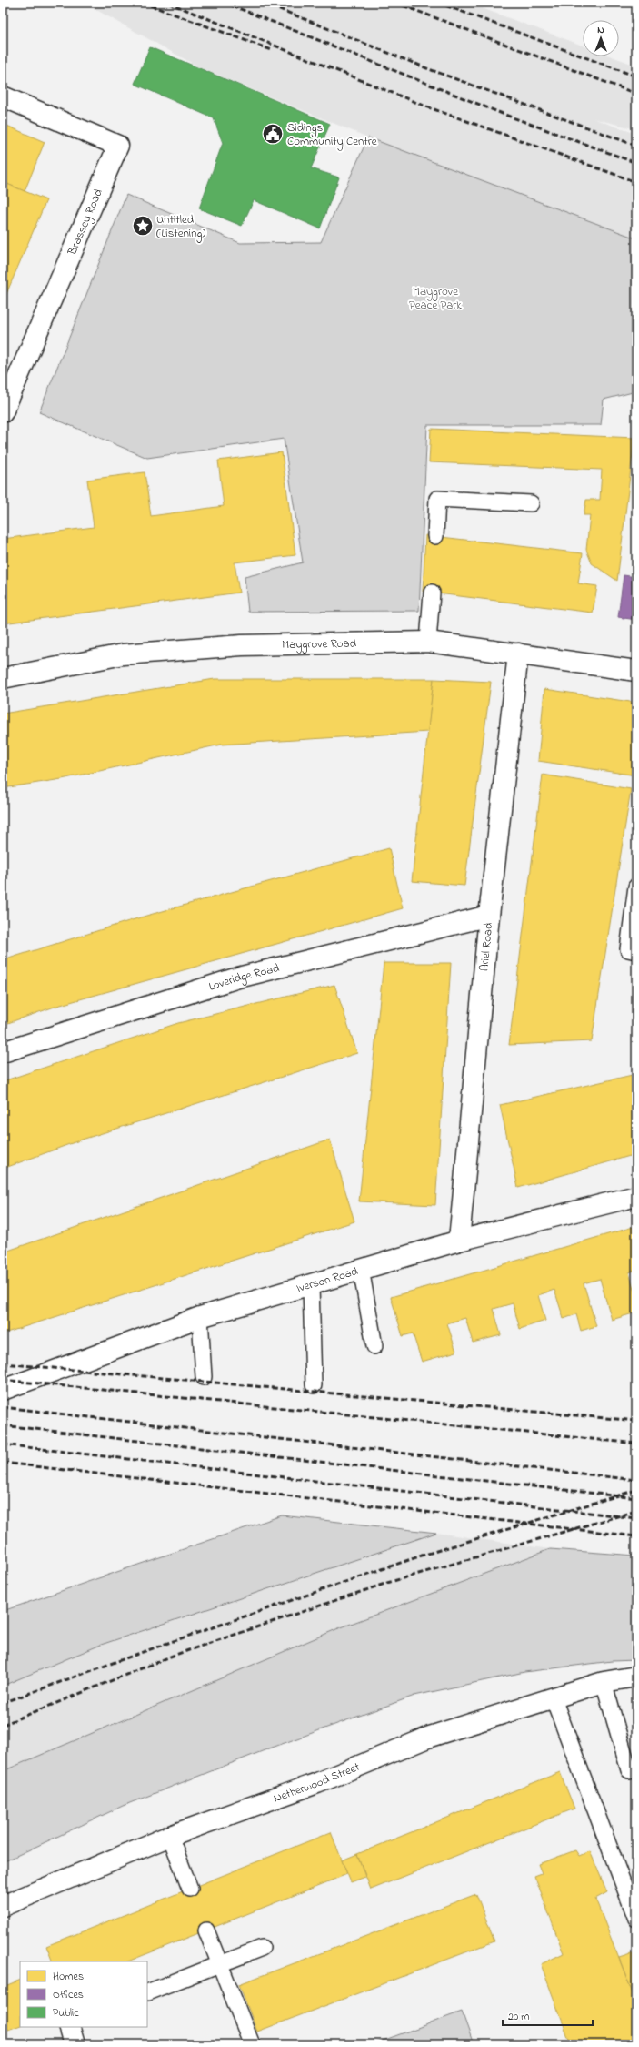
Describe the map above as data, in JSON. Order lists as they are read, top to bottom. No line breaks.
{"streets":{"street":["Brassey Road","Maygrove Road","Ariel Road","Loveridge Road","Iverson Road","Netherwood Street"]},"crossings":[["Maygrove Road","Ariel Road"],["Ariel Road","Loveridge Road"],["Ariel Road","Iverson Road"]],"parks":["Maygrove Peace Park"],"places":{"public building":["Sidings Community Centre"],"place":["Untitled (Listening)"]},"legend":["Homes","Offices","Public"],"scale_bar":"20 m","north":"top"}
